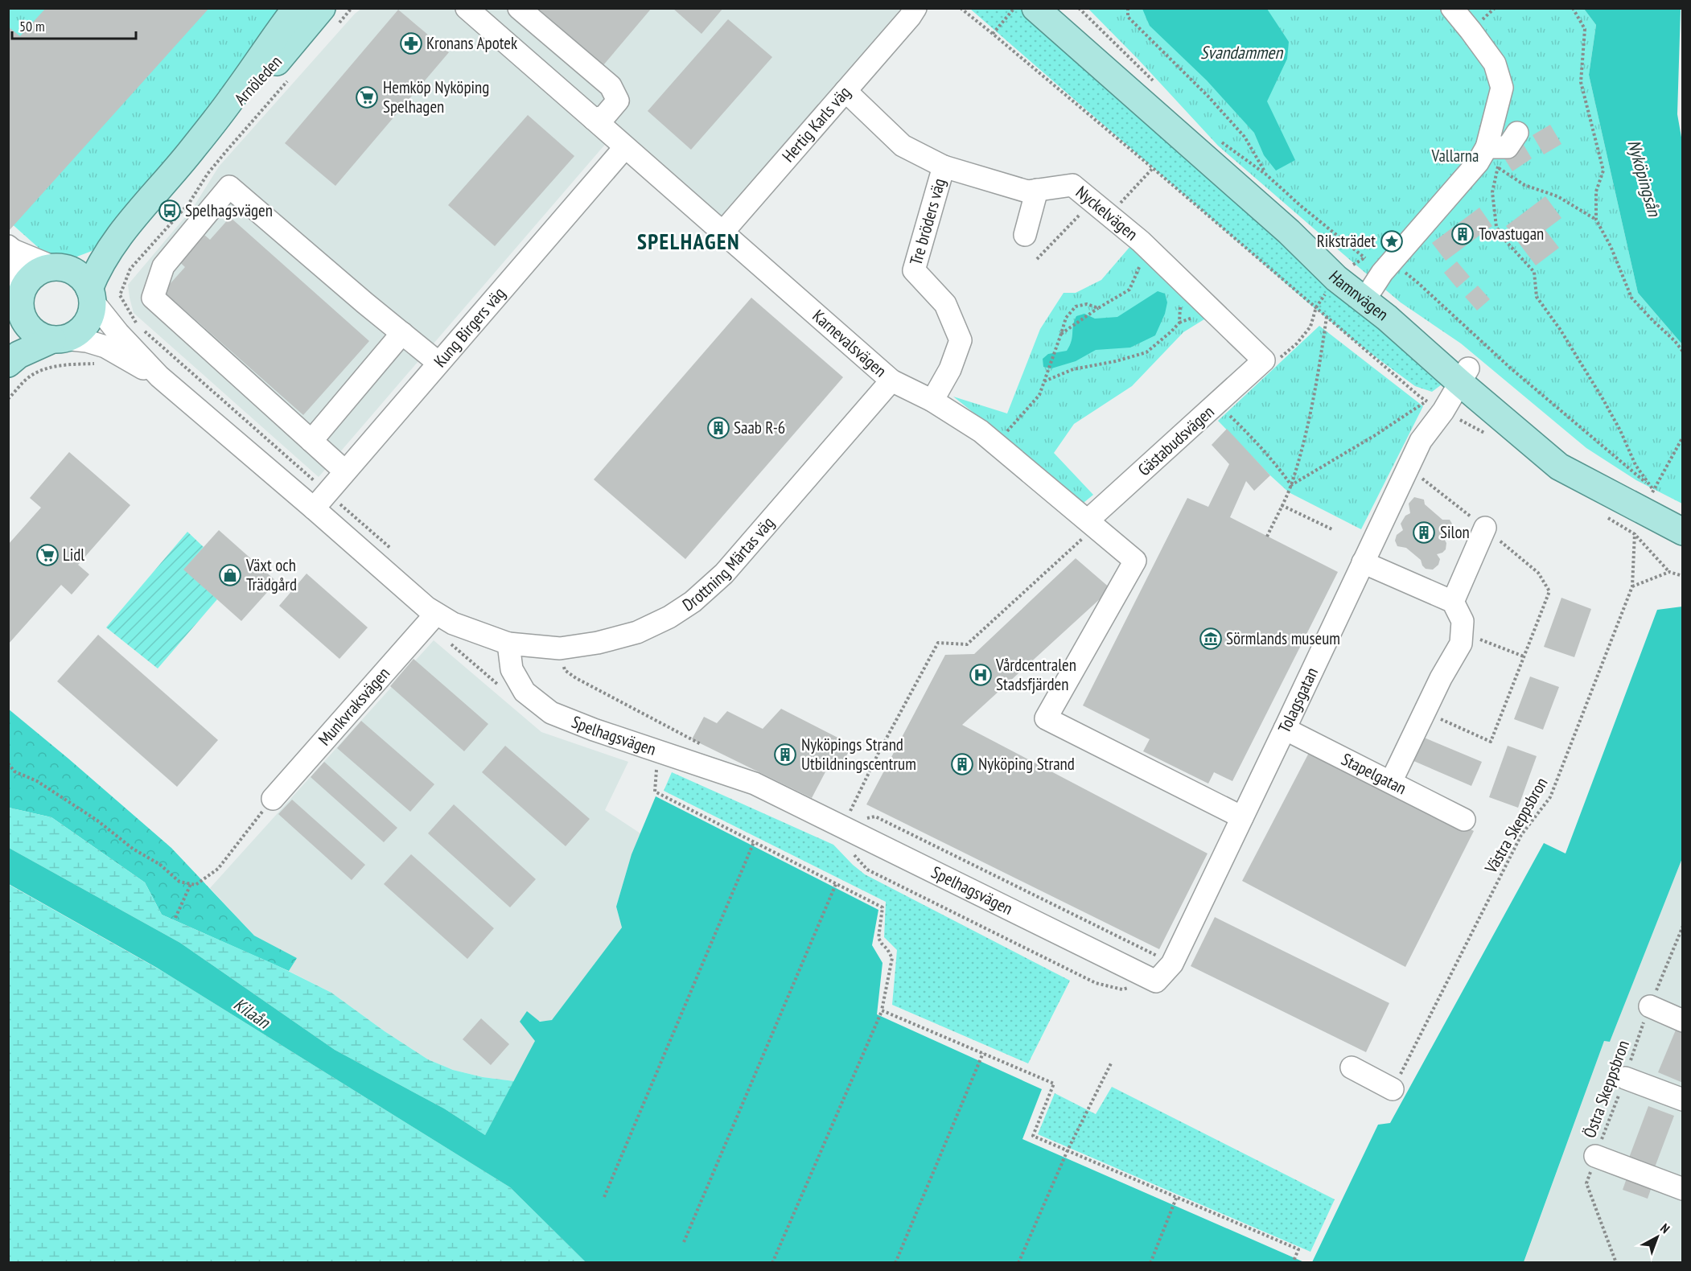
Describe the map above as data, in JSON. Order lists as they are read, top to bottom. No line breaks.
{"streets":{"main road":["Arnöleden","Hamnvägen"],"street":["Hertig Karls väg","Nyckelvägen","Tre bröders väg","Kung Birgers väg","Karnevalsvägen","Gästabudsvägen","Drottning Märtas väg","Tolagsgatan","Munkvraksvägen","Spelhagsvägen","Stapelgatan"],"path":["Västra Skeppsbron","Östra Skeppsbron"]},"crossings":[["Hertig Karls väg","Nyckelvägen"],["Hertig Karls väg","Karnevalsvägen"],["Nyckelvägen","Tre bröders väg"],["Nyckelvägen","Gästabudsvägen"],["Tre bröders väg","Karnevalsvägen"],["Hamnvägen","Tolagsgatan"],["Kung Birgers väg","Karnevalsvägen"],["Karnevalsvägen","Gästabudsvägen"],["Karnevalsvägen","Drottning Märtas väg"],["Karnevalsvägen","Tolagsgatan"],["Drottning Märtas väg","Spelhagsvägen"],["Tolagsgatan","Spelhagsvägen"],["Tolagsgatan","Stapelgatan"]],"districts":["SPELHAGEN"],"water":["Svandammen","Nyköpingsån","Kilaån"],"parks":["Vallarna"],"places":{"pharmacy":["Kronans Apotek"],"supermarket":["Hemköp Nyköping Spelhagen","Lidl"],"bus stop":["Spelhagsvägen"],"building":["Tovastugan","Saab R-6","Silon","Nyköpings Strand Utbildningscentrum","Nyköping Strand"],"place":["Riksträdet"],"shop":["Växt och Trädgård"],"museum":["Sörmlands museum"],"hospital":["Vårdcentralen Stadsfjärden"]},"scale_bar":"50 m","north":"top right"}
